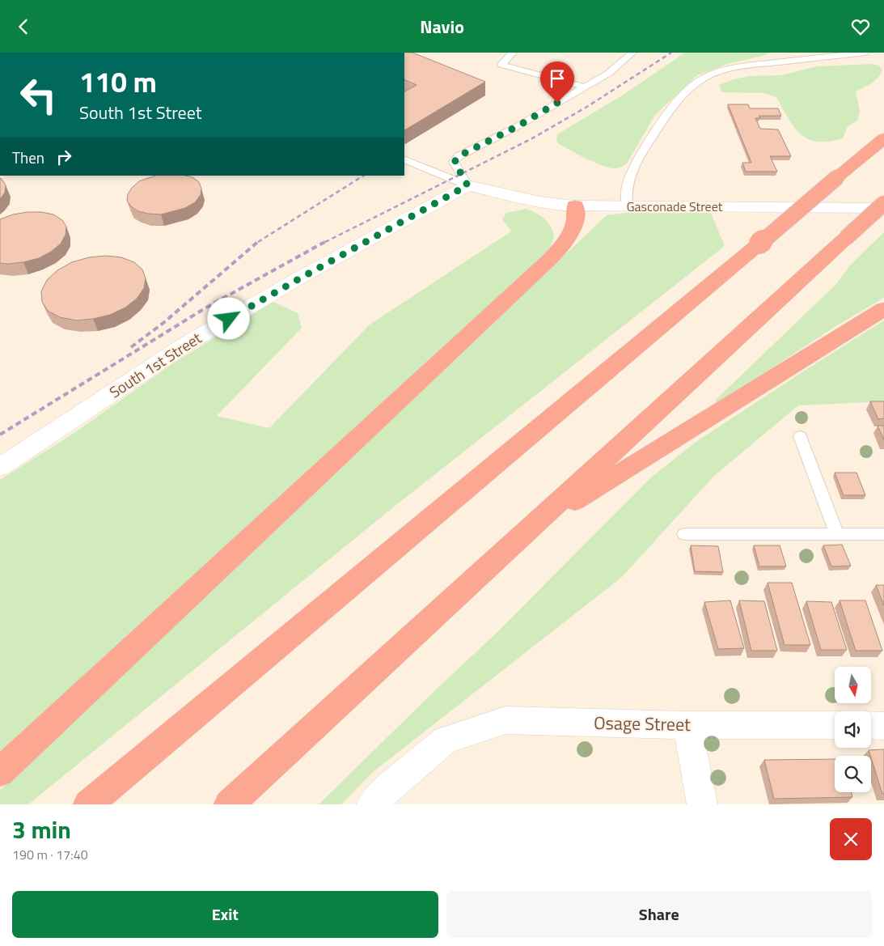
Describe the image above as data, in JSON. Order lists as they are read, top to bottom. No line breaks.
{"streets":{"street":["Gasconade Street","South 1st Street","Osage Street"]},"crossings":[["Gasconade Street","South 1st Street"]],"north":"bottom","page":{"header":"Navio","turn":["110 m","South 1st Street"],"then":"Then","heading":["3 min","190 m · 17:40"],"buttons":["Exit","Share"]}}
